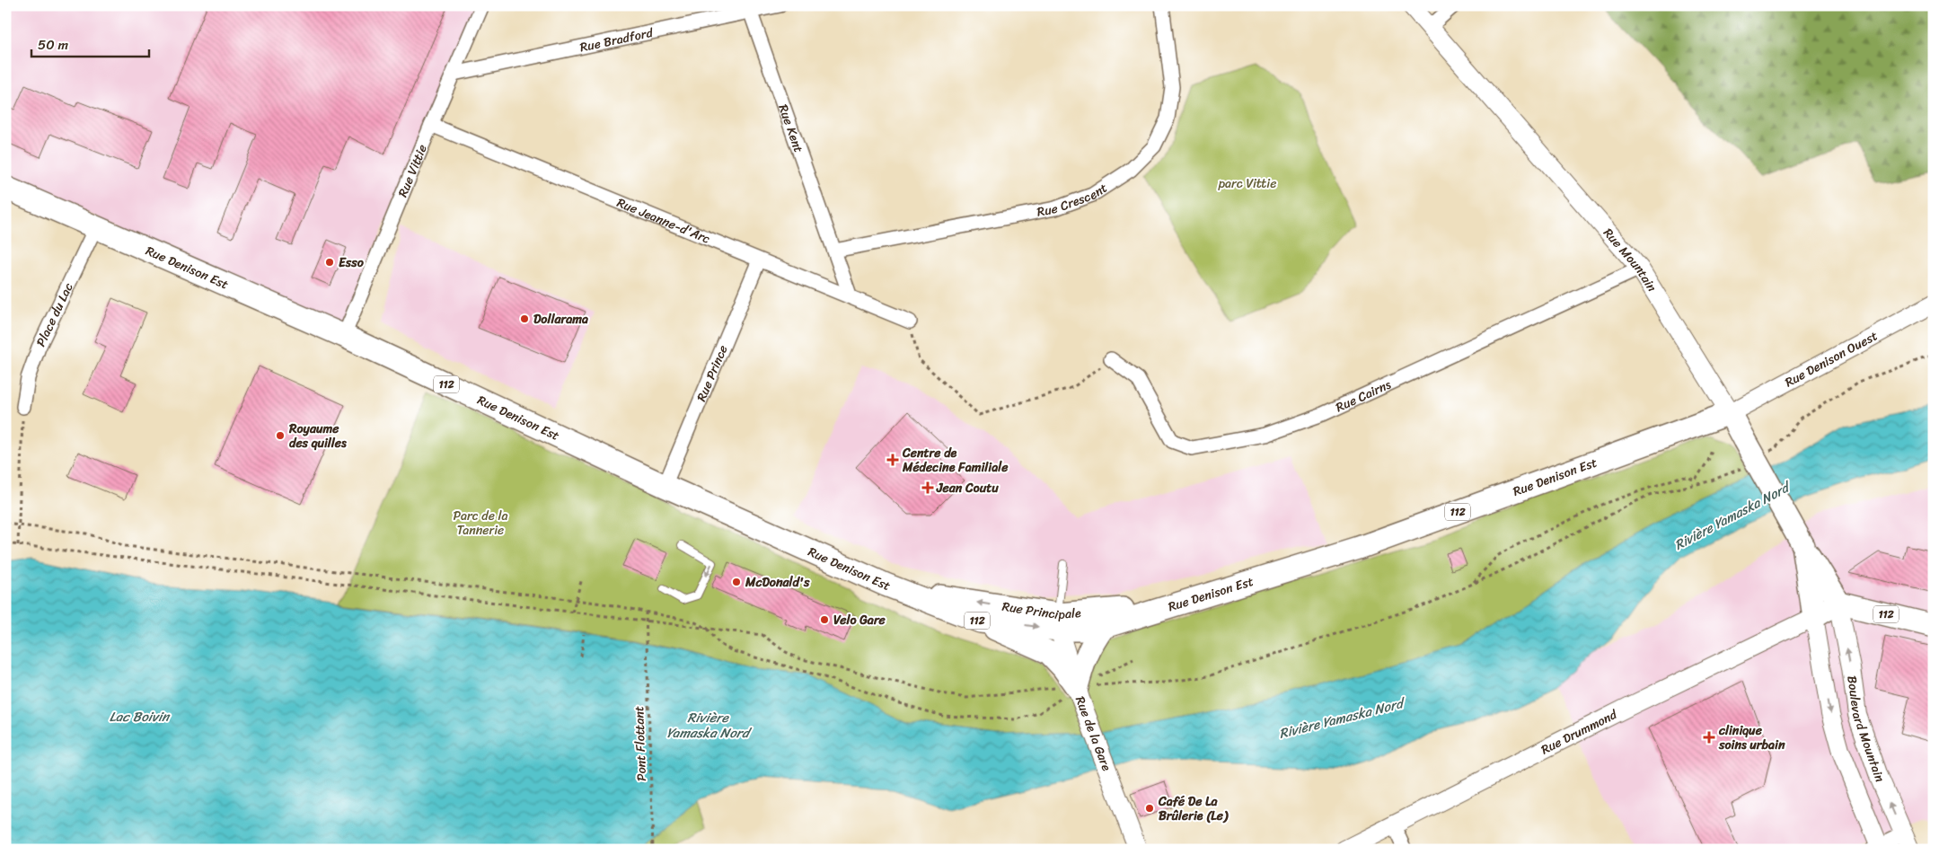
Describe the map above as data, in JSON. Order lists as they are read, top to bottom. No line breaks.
{"streets":{"main road":["Rue Mountain","Rue Denison Est","112","Rue Principale"],"street":["Rue Bradford","Rue Kent","Rue Vittie","Rue Crescent","Rue Jeanne-d'Arc","Place du Lac","Rue Denison Ouest","Rue Prince","Rue Cairns","Boulevard Mountain","Rue Drummond","Rue de la Gare"],"path":["Pont Flottant"]},"crossings":[["Rue Bradford","Rue Kent"],["Rue Bradford","Rue Vittie"],["Rue Kent","Rue Crescent"],["Rue Vittie","Rue Jeanne-d'Arc"],["Rue Vittie","Rue Denison Est"],["Rue Jeanne-d'Arc","Rue Prince"],["Rue Mountain","Rue Denison Est"],["Rue Mountain","Rue Denison Ouest"],["Rue Mountain","112"],["Rue Mountain","Rue Cairns"],["Rue Mountain","Boulevard Mountain"],["Rue Mountain","Rue Drummond"],["Rue Denison Est","Place du Lac"],["Rue Denison Est","Rue Denison Ouest"],["Rue Denison Est","Rue Prince"],["Rue Denison Est","Rue Principale"],["Rue Denison Est","Rue de la Gare"],["112","Boulevard Mountain"],["Rue Principale","Rue de la Gare"]],"one_way":["Rue Principale"],"water":["Rivière Yamaska Nord","Lac Boivin"],"parks":["parc Vittie","Parc de la Tannerie"],"places":{"other":["Esso","Dollarama","Royaume des quilles","McDonald's","Velo Gare","Café De La Brûlerie (Le)"],"health":["Centre de Médecine Familiale","Jean Coutu","clinique soins urbain"]},"scale_bar":"50 m"}
